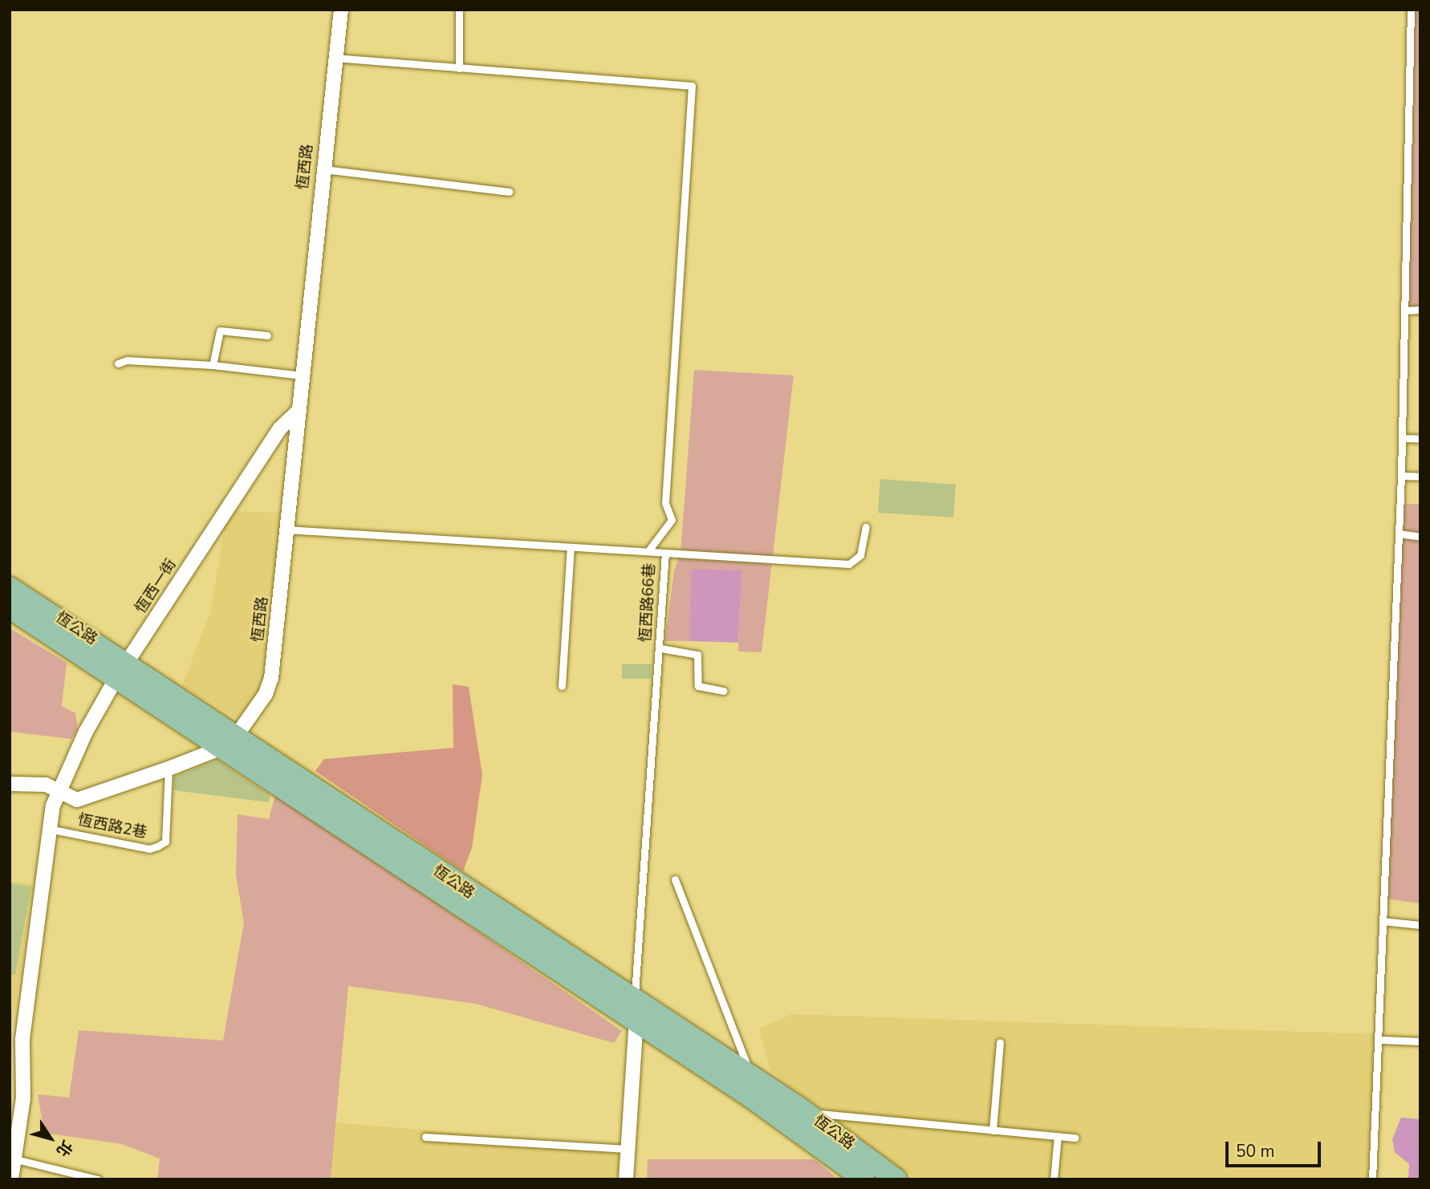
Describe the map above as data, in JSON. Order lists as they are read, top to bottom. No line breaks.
{"streets":{"main road":["恆公路"],"street":["恆西路","恆西一街"],"lane":["恆西路66巷","恆西路2巷"]},"crossings":[["恆西路","恆西一街"],["恆西路","恆西路66巷"],["恆西路","恆公路"],["恆西路","恆西路2巷"],["恆西一街","恆公路"],["恆西路66巷","恆公路"]],"scale_bar":"50 m","north":"bottom right"}
